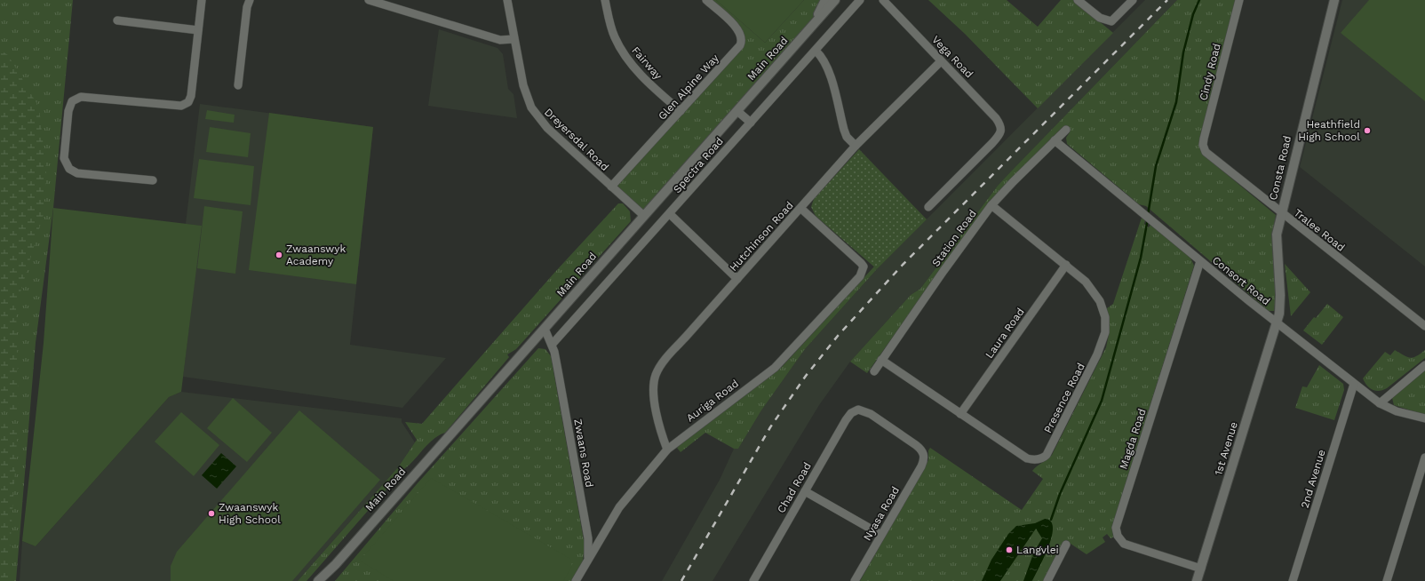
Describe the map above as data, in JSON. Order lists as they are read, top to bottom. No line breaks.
{"streets":{"main road":["Main Road","Consta Road","1st Avenue"],"street":["Vega Road","Fairway","Cindy Road","Glen Alpine Way","Dreyersdal Road","Spectra Road","Tralee Road","Hutchinson Road","Station Road","Consort Road","Laura Road","Presence Road","Auriga Road","Magda Road","Zwaans Road","2nd Avenue","Chad Road","Nyasa Road"]},"crossings":[["Vega Road","Hutchinson Road"],["Main Road","Dreyersdal Road"],["Main Road","Zwaans Road"],["Fairway","Glen Alpine Way"],["Cindy Road","Tralee Road"],["Glen Alpine Way","Dreyersdal Road"],["Spectra Road","Zwaans Road"],["Consta Road","Tralee Road"],["Consta Road","Consort Road"],["Consta Road","1st Avenue"],["Hutchinson Road","Auriga Road"],["Station Road","Consort Road"],["Station Road","Presence Road"],["Consort Road","Magda Road"],["Consort Road","1st Avenue"],["Consort Road","2nd Avenue"],["Laura Road","Presence Road"],["Auriga Road","Zwaans Road"],["Magda Road","1st Avenue"],["Chad Road","Nyasa Road"]],"places":["Heathfield High School","Zwaanswyk Academy","Zwaanswyk High School","Langvlei"]}
